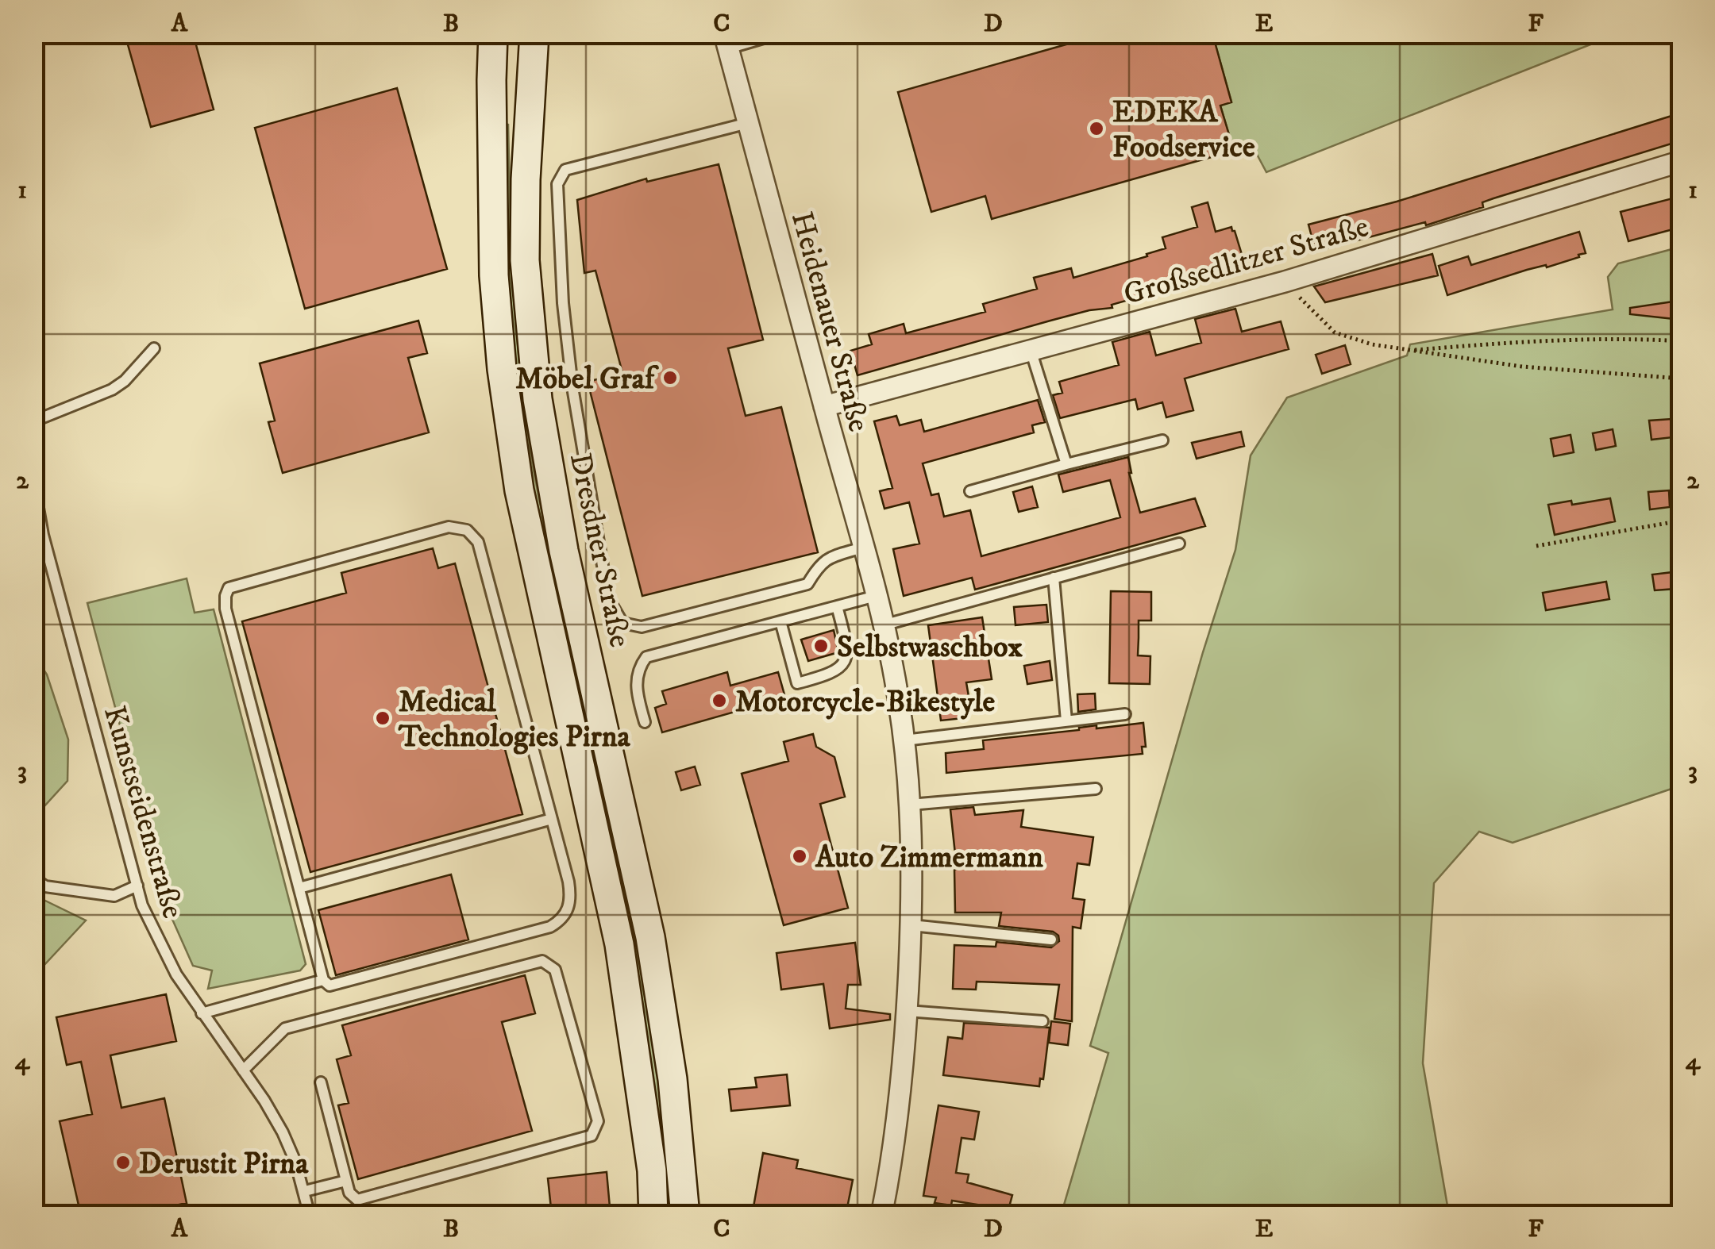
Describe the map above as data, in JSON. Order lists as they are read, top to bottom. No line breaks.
{"streets":{"main road":["Dresdner Straße"],"street":["Großsedlitzer Straße","Heidenauer Straße"],"lane":["Kunstseidenstraße"]},"crossings":[["Großsedlitzer Straße","Heidenauer Straße"]],"places":["EDEKA Foodservice","Möbel Graf","Selbstwaschbox","Motorcycle-Bikestyle","Medical Technologies Pirna","Auto Zimmermann","Derustit Pirna"],"grid":{"columns":["A","B","C","D","E","F"],"rows":["1","2","3","4"]}}
